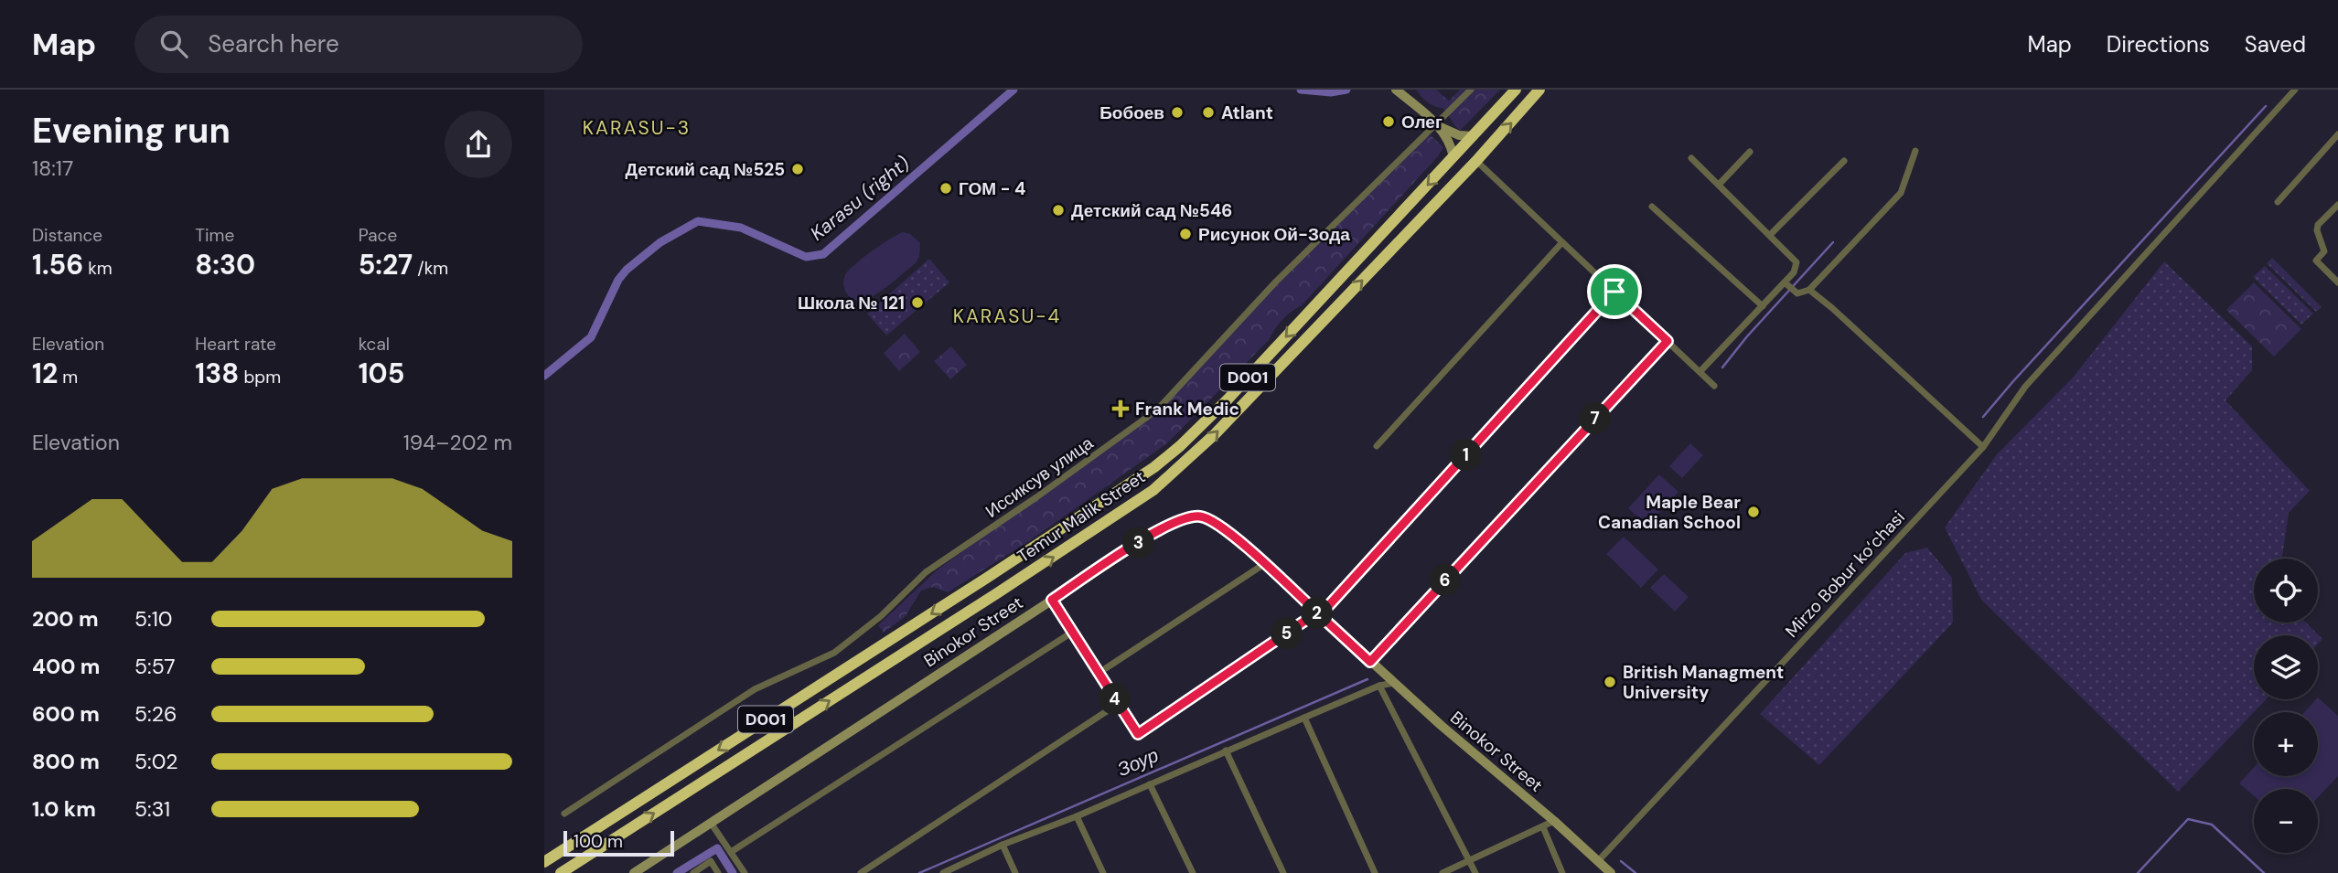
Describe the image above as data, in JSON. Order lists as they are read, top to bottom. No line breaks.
{"streets":{"highway":["D001","Temur Malik Street"],"main road":["Binokor Street"],"street":["Иссиксув улица","Mirzo Bobur ko‘chasi"]},"crossings":[["Mirzo Bobur ko‘chasi","Binokor Street"]],"districts":["KARASU-3","KARASU-4"],"water":["Karasu (right)","Зоур"],"places":{"other":["Бобоев","Atlant","Олег","Детский сад №525","ГОМ - 4","Детский сад №546","Рисунок Ой-Зода","Школа № 121","Maple Bear Canadian School","British Managment University"],"health":["Frank Medic"]},"scale_bar":"100 m","page":{"header":"Map","search":"Search here","nav":["Map","Directions","Saved"],"heading":["Evening run","18:17"],"stats":[["Distance","1.56 km"],["Time","8:30"],["Pace","5:27 /km"],["Elevation","12 m"],["Heart rate","138 bpm"],["kcal","105"]],"pins":["7","1","3","6","2","5","4"],"chart":["Elevation","194–202 m"],"map_buttons":["+","−"],"list":[{"name":"200 m","note":"5:10"},{"name":"400 m","note":"5:57"},{"name":"600 m","note":"5:26"},{"name":"800 m","note":"5:02"},{"name":"1.0 km","note":"5:31"}],"scale":"100 m"}}
